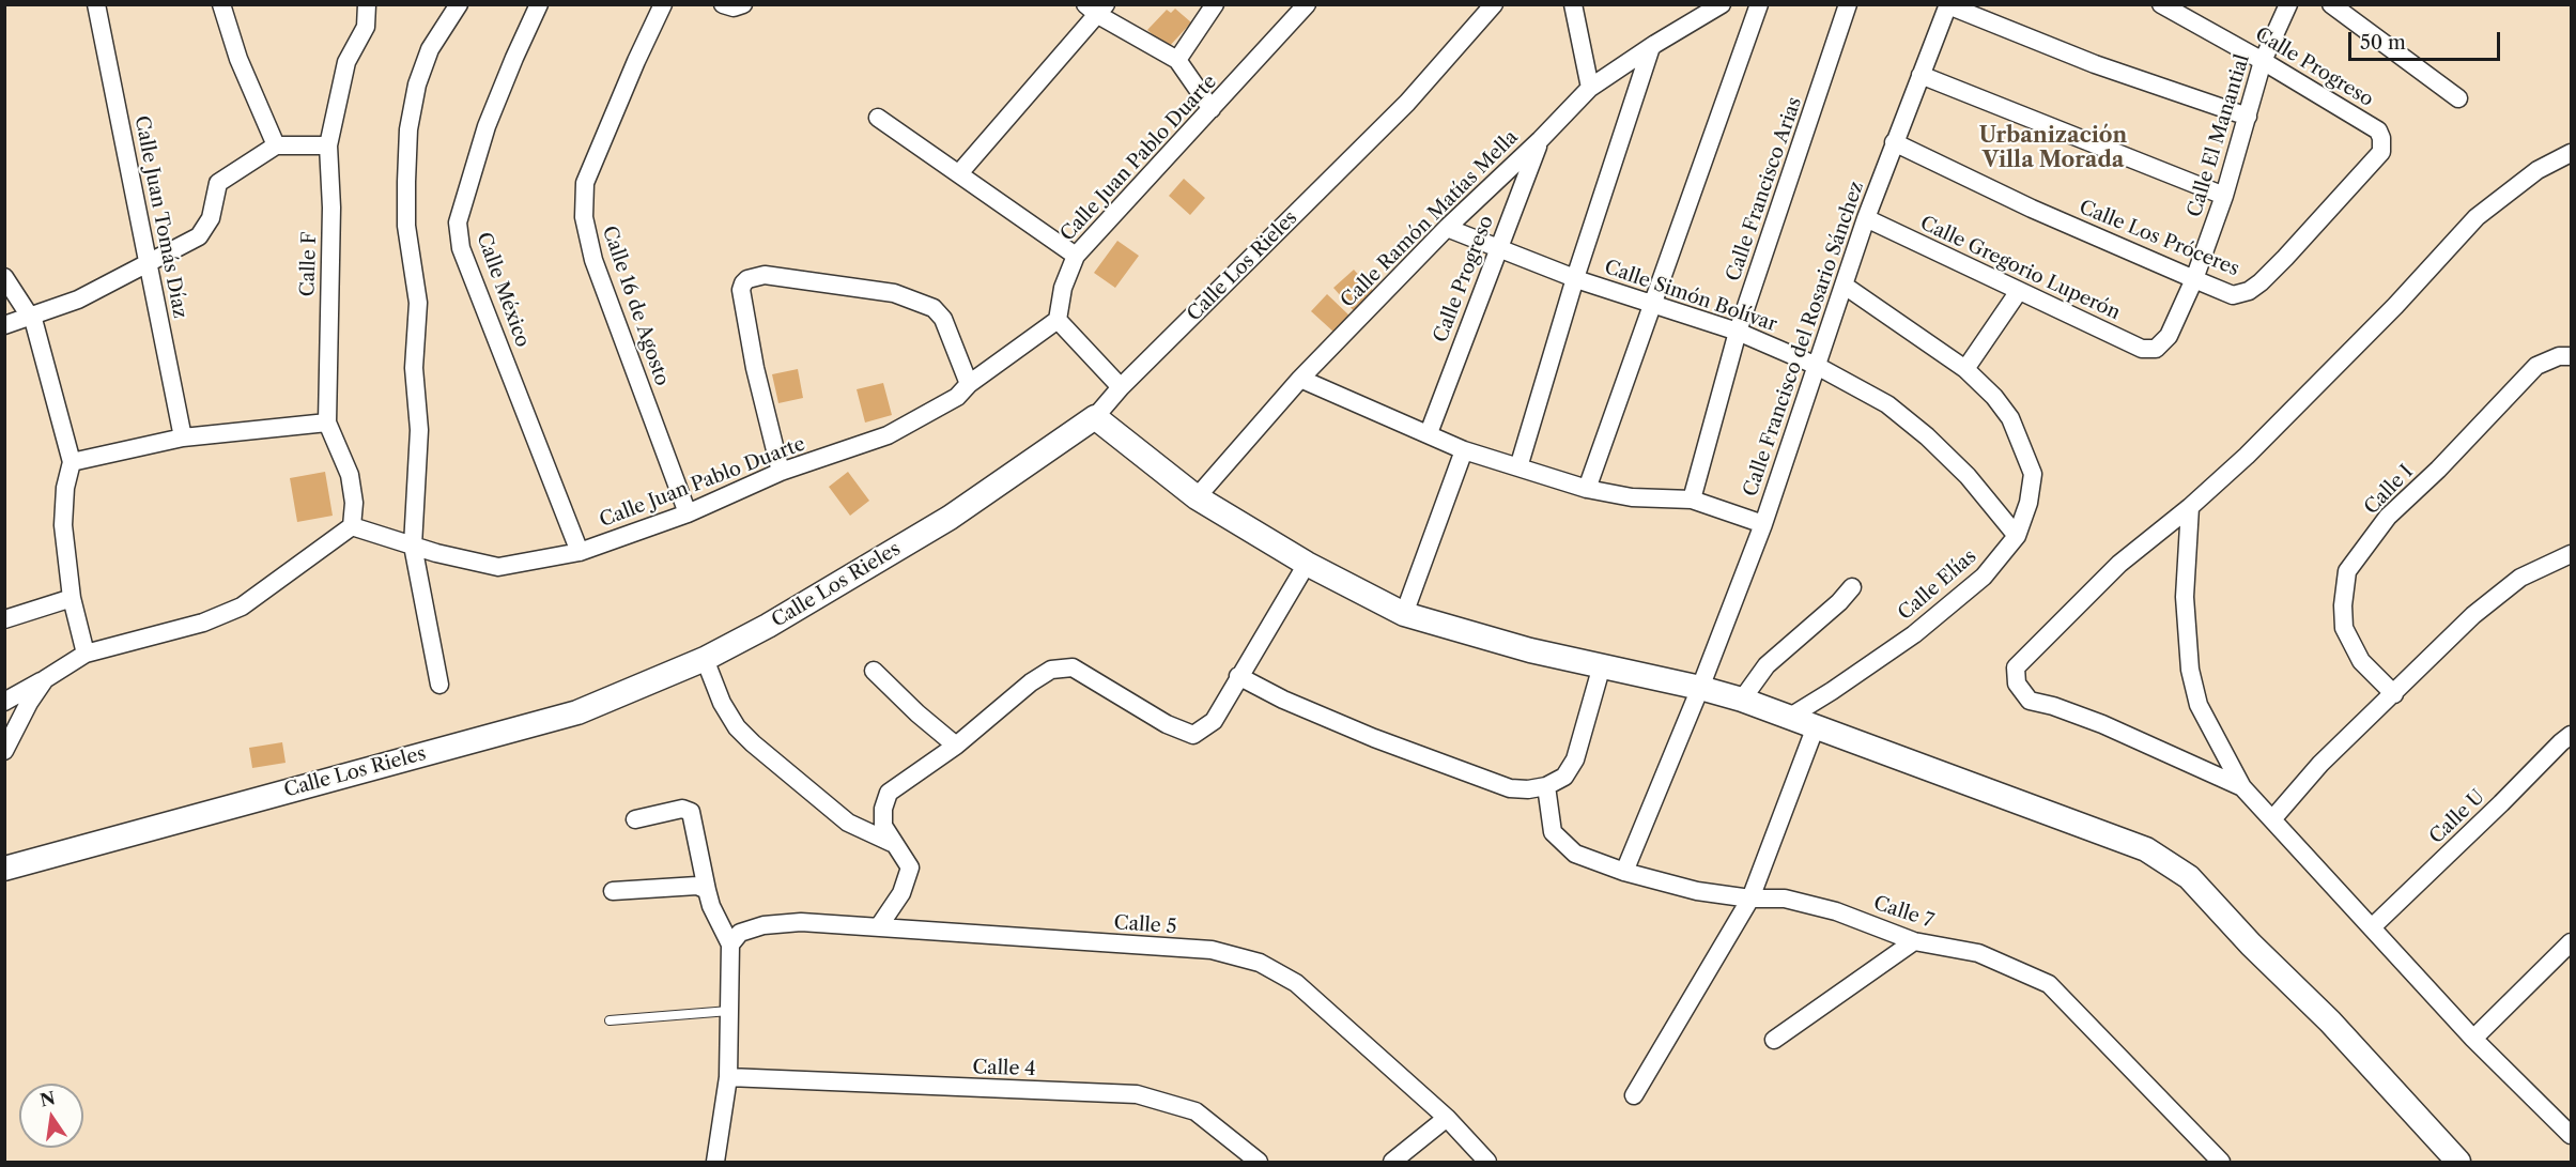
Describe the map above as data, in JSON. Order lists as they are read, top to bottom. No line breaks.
{"streets":{"street":["Calle Progreso","Calle El Manantial","Calle Juan Pablo Duarte","Calle Francisco Arias","Calle Juan Tomás Díaz","Calle Ramón Matías Mella","Calle Los Próceres","Calle F","Calle Los Rieles","Calle Gregorio Luperón","Calle México","Calle Simón Bolívar","Calle 16 de Agosto","Calle Francisco del Rosario Sánchez","Calle I","Calle Elías","Calle U","Calle 7","Calle 5","Calle 4"]},"crossings":[["Calle Progreso","Calle El Manantial"],["Calle Progreso","Calle Ramón Matías Mella"],["Calle Progreso","Calle Los Próceres"],["Calle Progreso","Calle Simón Bolívar"],["Calle El Manantial","Calle Los Próceres"],["Calle El Manantial","Calle Gregorio Luperón"],["Calle Juan Pablo Duarte","Calle F"],["Calle Juan Pablo Duarte","Calle México"],["Calle Juan Pablo Duarte","Calle 16 de Agosto"],["Calle Francisco Arias","Calle Simón Bolívar"],["Calle Ramón Matías Mella","Calle Simón Bolívar"],["Calle Los Próceres","Calle Francisco del Rosario Sánchez"],["Calle Gregorio Luperón","Calle Francisco del Rosario Sánchez"],["Calle Simón Bolívar","Calle Francisco del Rosario Sánchez"],["Calle Simón Bolívar","Calle Elías"],["Calle Francisco del Rosario Sánchez","Calle Elías"],["Calle Francisco del Rosario Sánchez","Calle 7"]],"districts":["Urbanización Villa Morada"],"scale_bar":"50 m","north":"top"}
